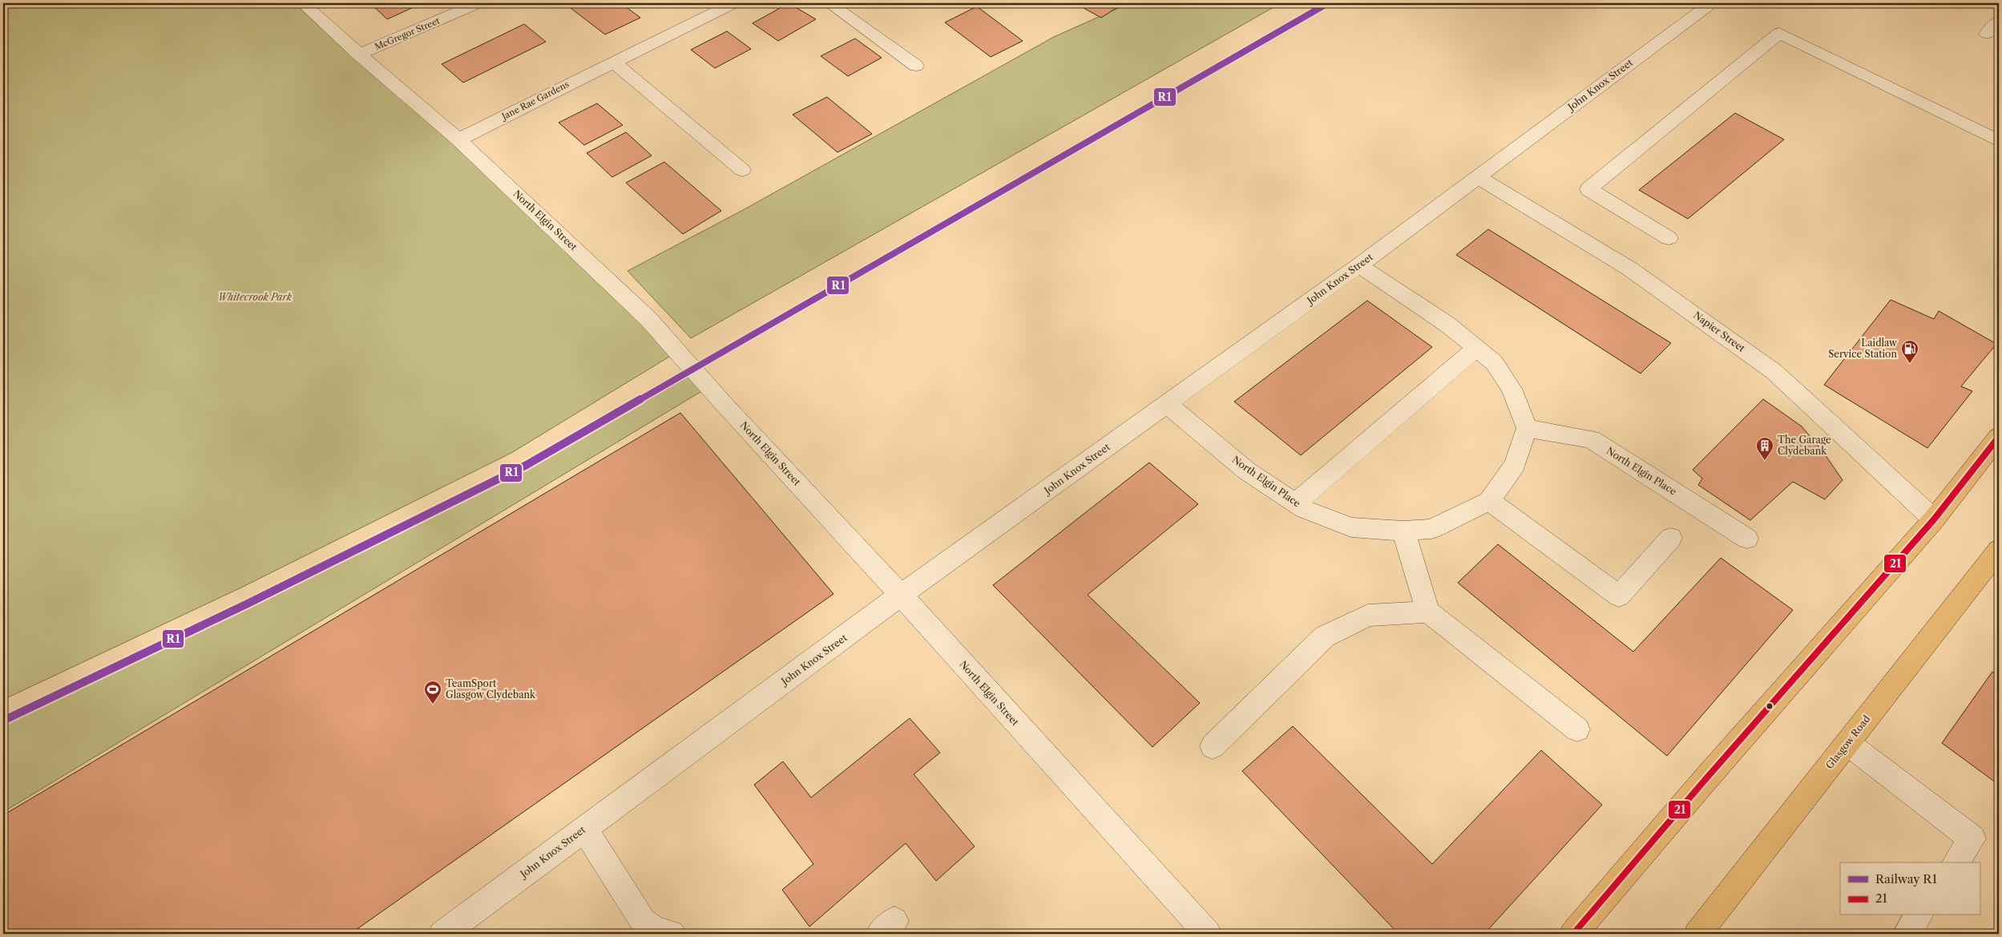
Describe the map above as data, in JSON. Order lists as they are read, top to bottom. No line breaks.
{"streets":{"main road":["Glasgow Road"],"street":["McGregor Street","John Knox Street","Jane Rae Gardens","North Elgin Street","Napier Street","North Elgin Place"]},"crossings":[["McGregor Street","North Elgin Street"],["John Knox Street","North Elgin Street"],["John Knox Street","Napier Street"],["John Knox Street","North Elgin Place"],["Jane Rae Gardens","North Elgin Street"]],"parks":["Whitecrook Park"],"places":{"fuel station":["Laidlaw Service Station"],"building":["The Garage Clydebank"],"sports":["TeamSport Glasgow Clydebank"]},"lines":["rail line R1","transit line 21"],"legend":["Railway R1","21"]}
